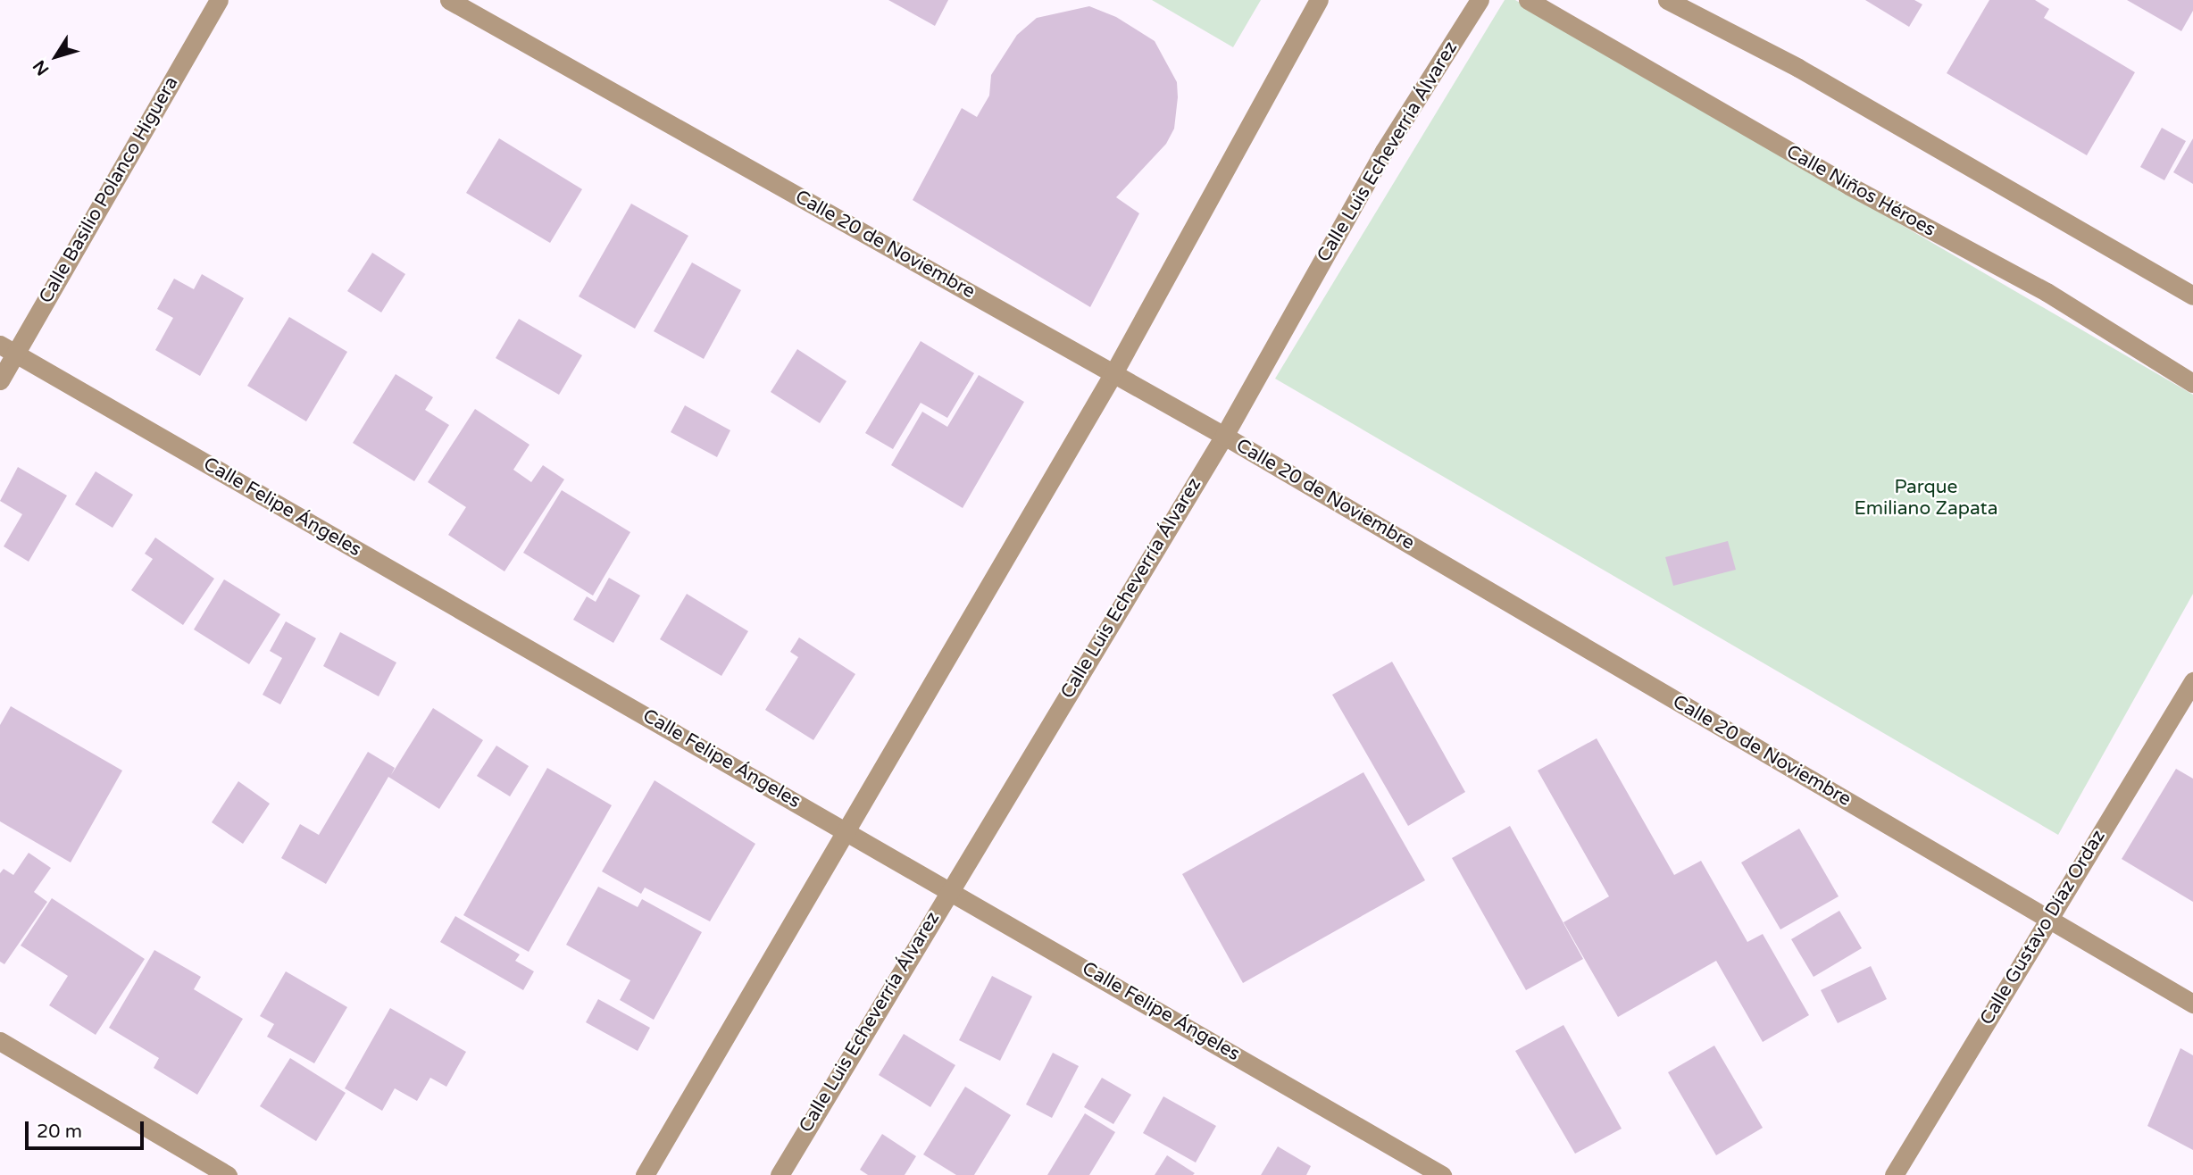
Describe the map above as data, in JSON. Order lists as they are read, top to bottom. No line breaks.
{"streets":{"street":["Calle Luis Echeverría Álvarez","Calle Basilio Polanco Higuera","Calle Niños Héroes","Calle 20 de Noviembre","Calle Felipe Ángeles","Calle Gustavo Díaz Ordaz"]},"crossings":[["Calle Luis Echeverría Álvarez","Calle 20 de Noviembre"],["Calle Luis Echeverría Álvarez","Calle Felipe Ángeles"],["Calle Basilio Polanco Higuera","Calle Felipe Ángeles"],["Calle 20 de Noviembre","Calle Gustavo Díaz Ordaz"]],"parks":["Parque Emiliano Zapata"],"scale_bar":"20 m","north":"bottom left"}
